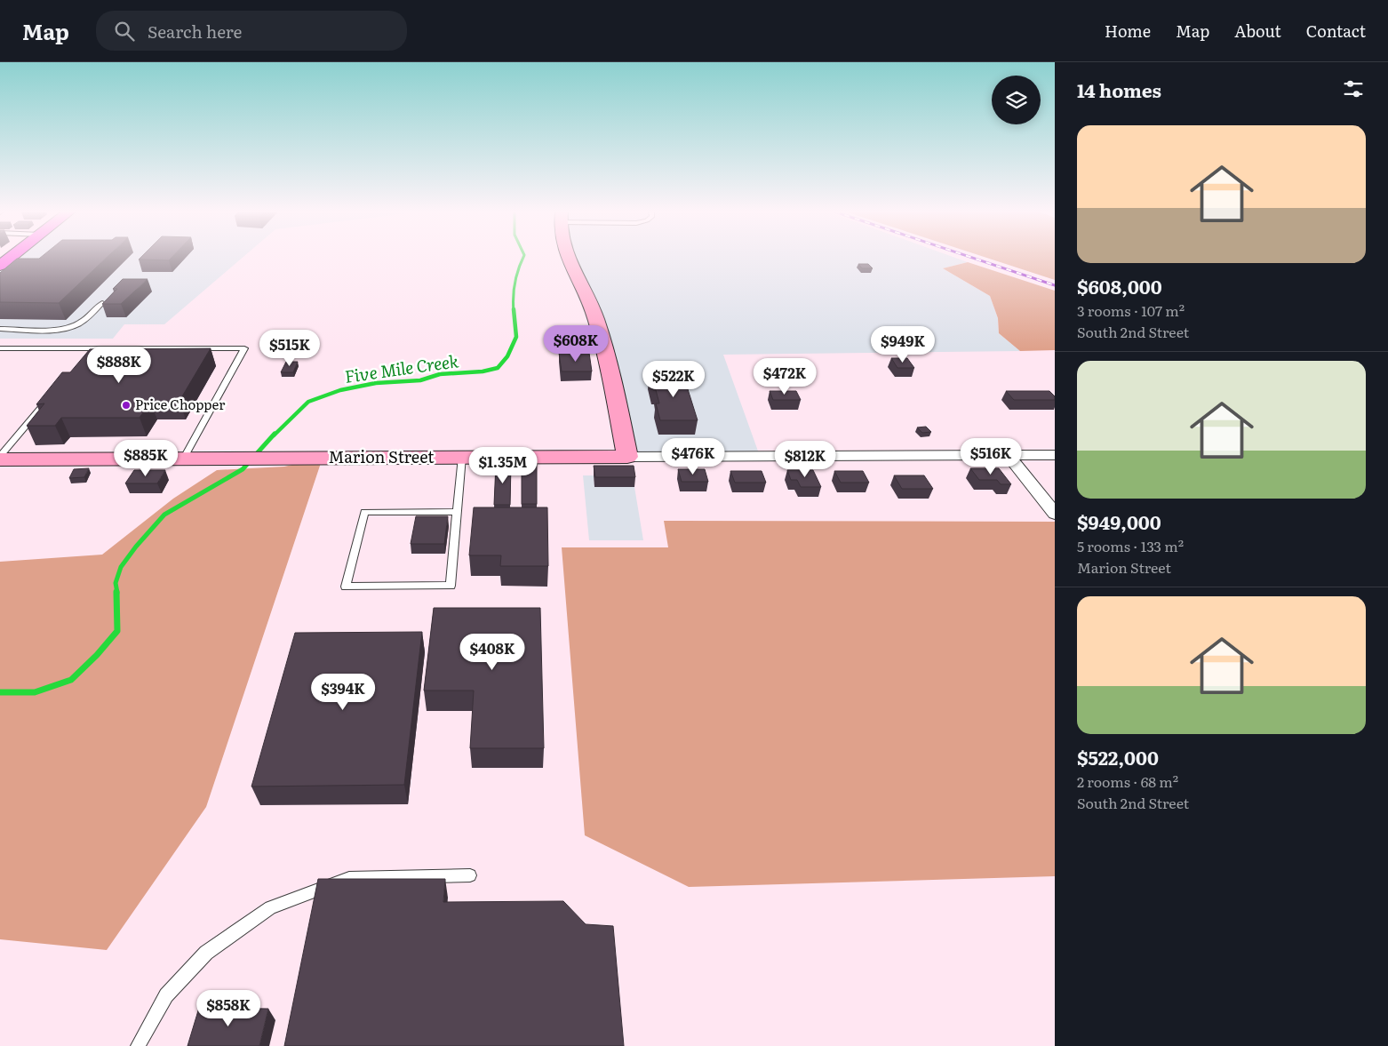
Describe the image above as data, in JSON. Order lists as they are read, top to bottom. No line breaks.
{"streets":{"street":["Marion Street"]},"water":["Five Mile Creek"],"places":["Price Chopper"],"page":{"header":"Map","search":"Search here","nav":["Home","Map","About","Contact"],"heading":"14 homes","list":[{"name":"$608,000","note":"3 rooms · 107 m² · South 2nd Street"},{"name":"$949,000","note":"5 rooms · 133 m² · Marion Street"},{"name":"$522,000","note":"2 rooms · 68 m² · South 2nd Street"}],"price":["$608K","$949K","$515K","$888K","$472K","$522K","$476K","$516K","$885K","$812K","$1.35M","$408K","$394K","$858K"]}}
